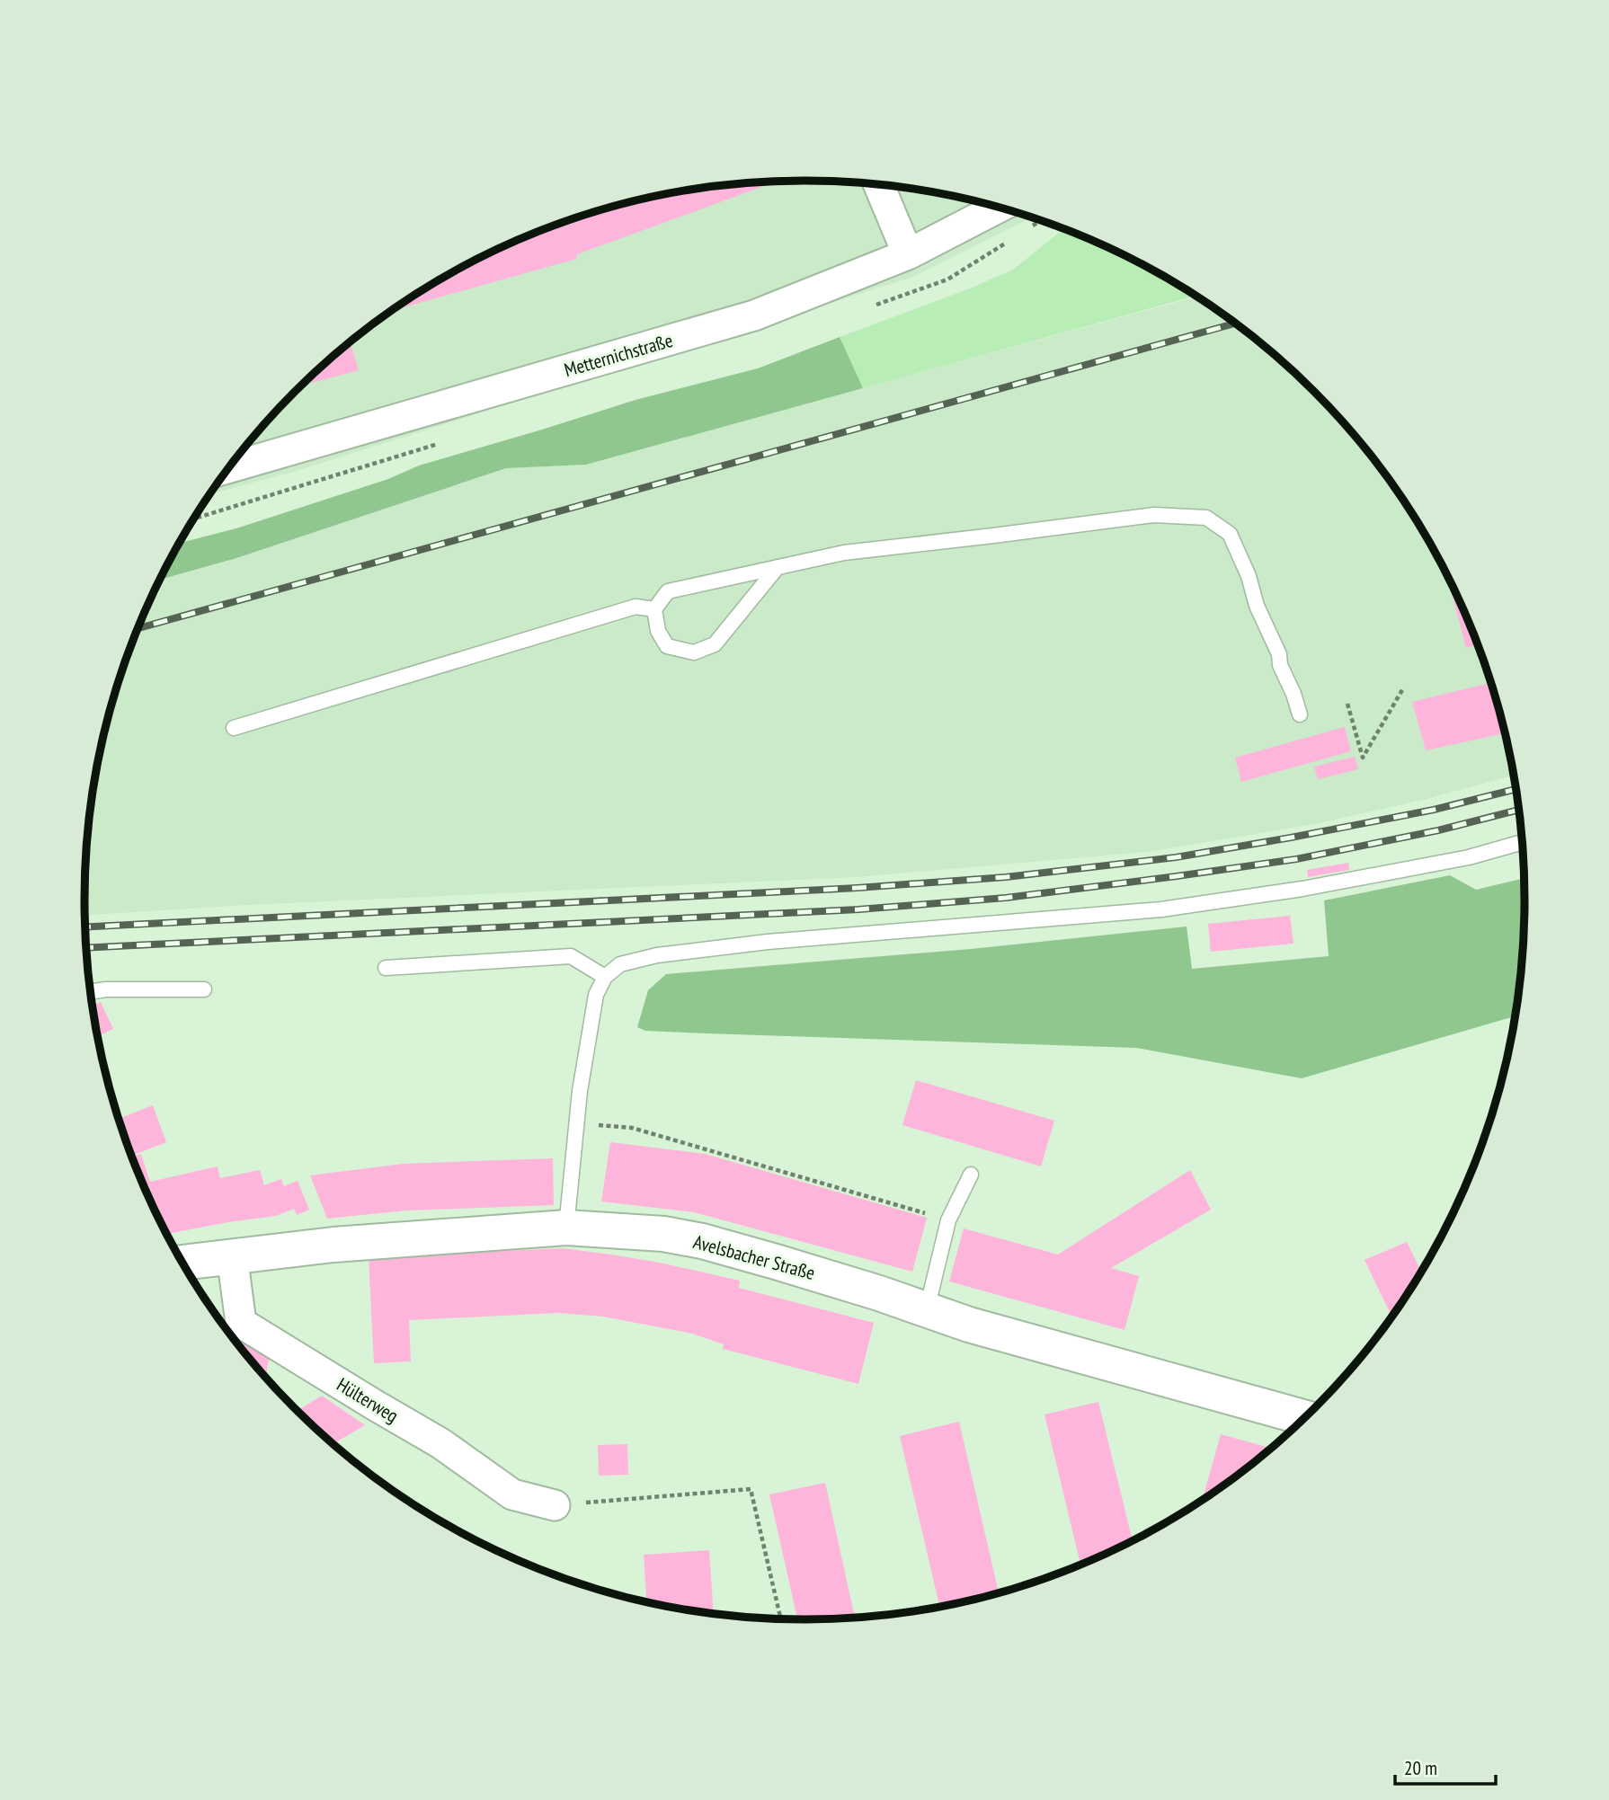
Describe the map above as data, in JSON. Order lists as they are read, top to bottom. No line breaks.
{"streets":{"main road":["Avelsbacher Straße"],"street":["Metternichstraße","Hülterweg"]},"crossings":[["Avelsbacher Straße","Hülterweg"]],"scale_bar":"20 m"}
